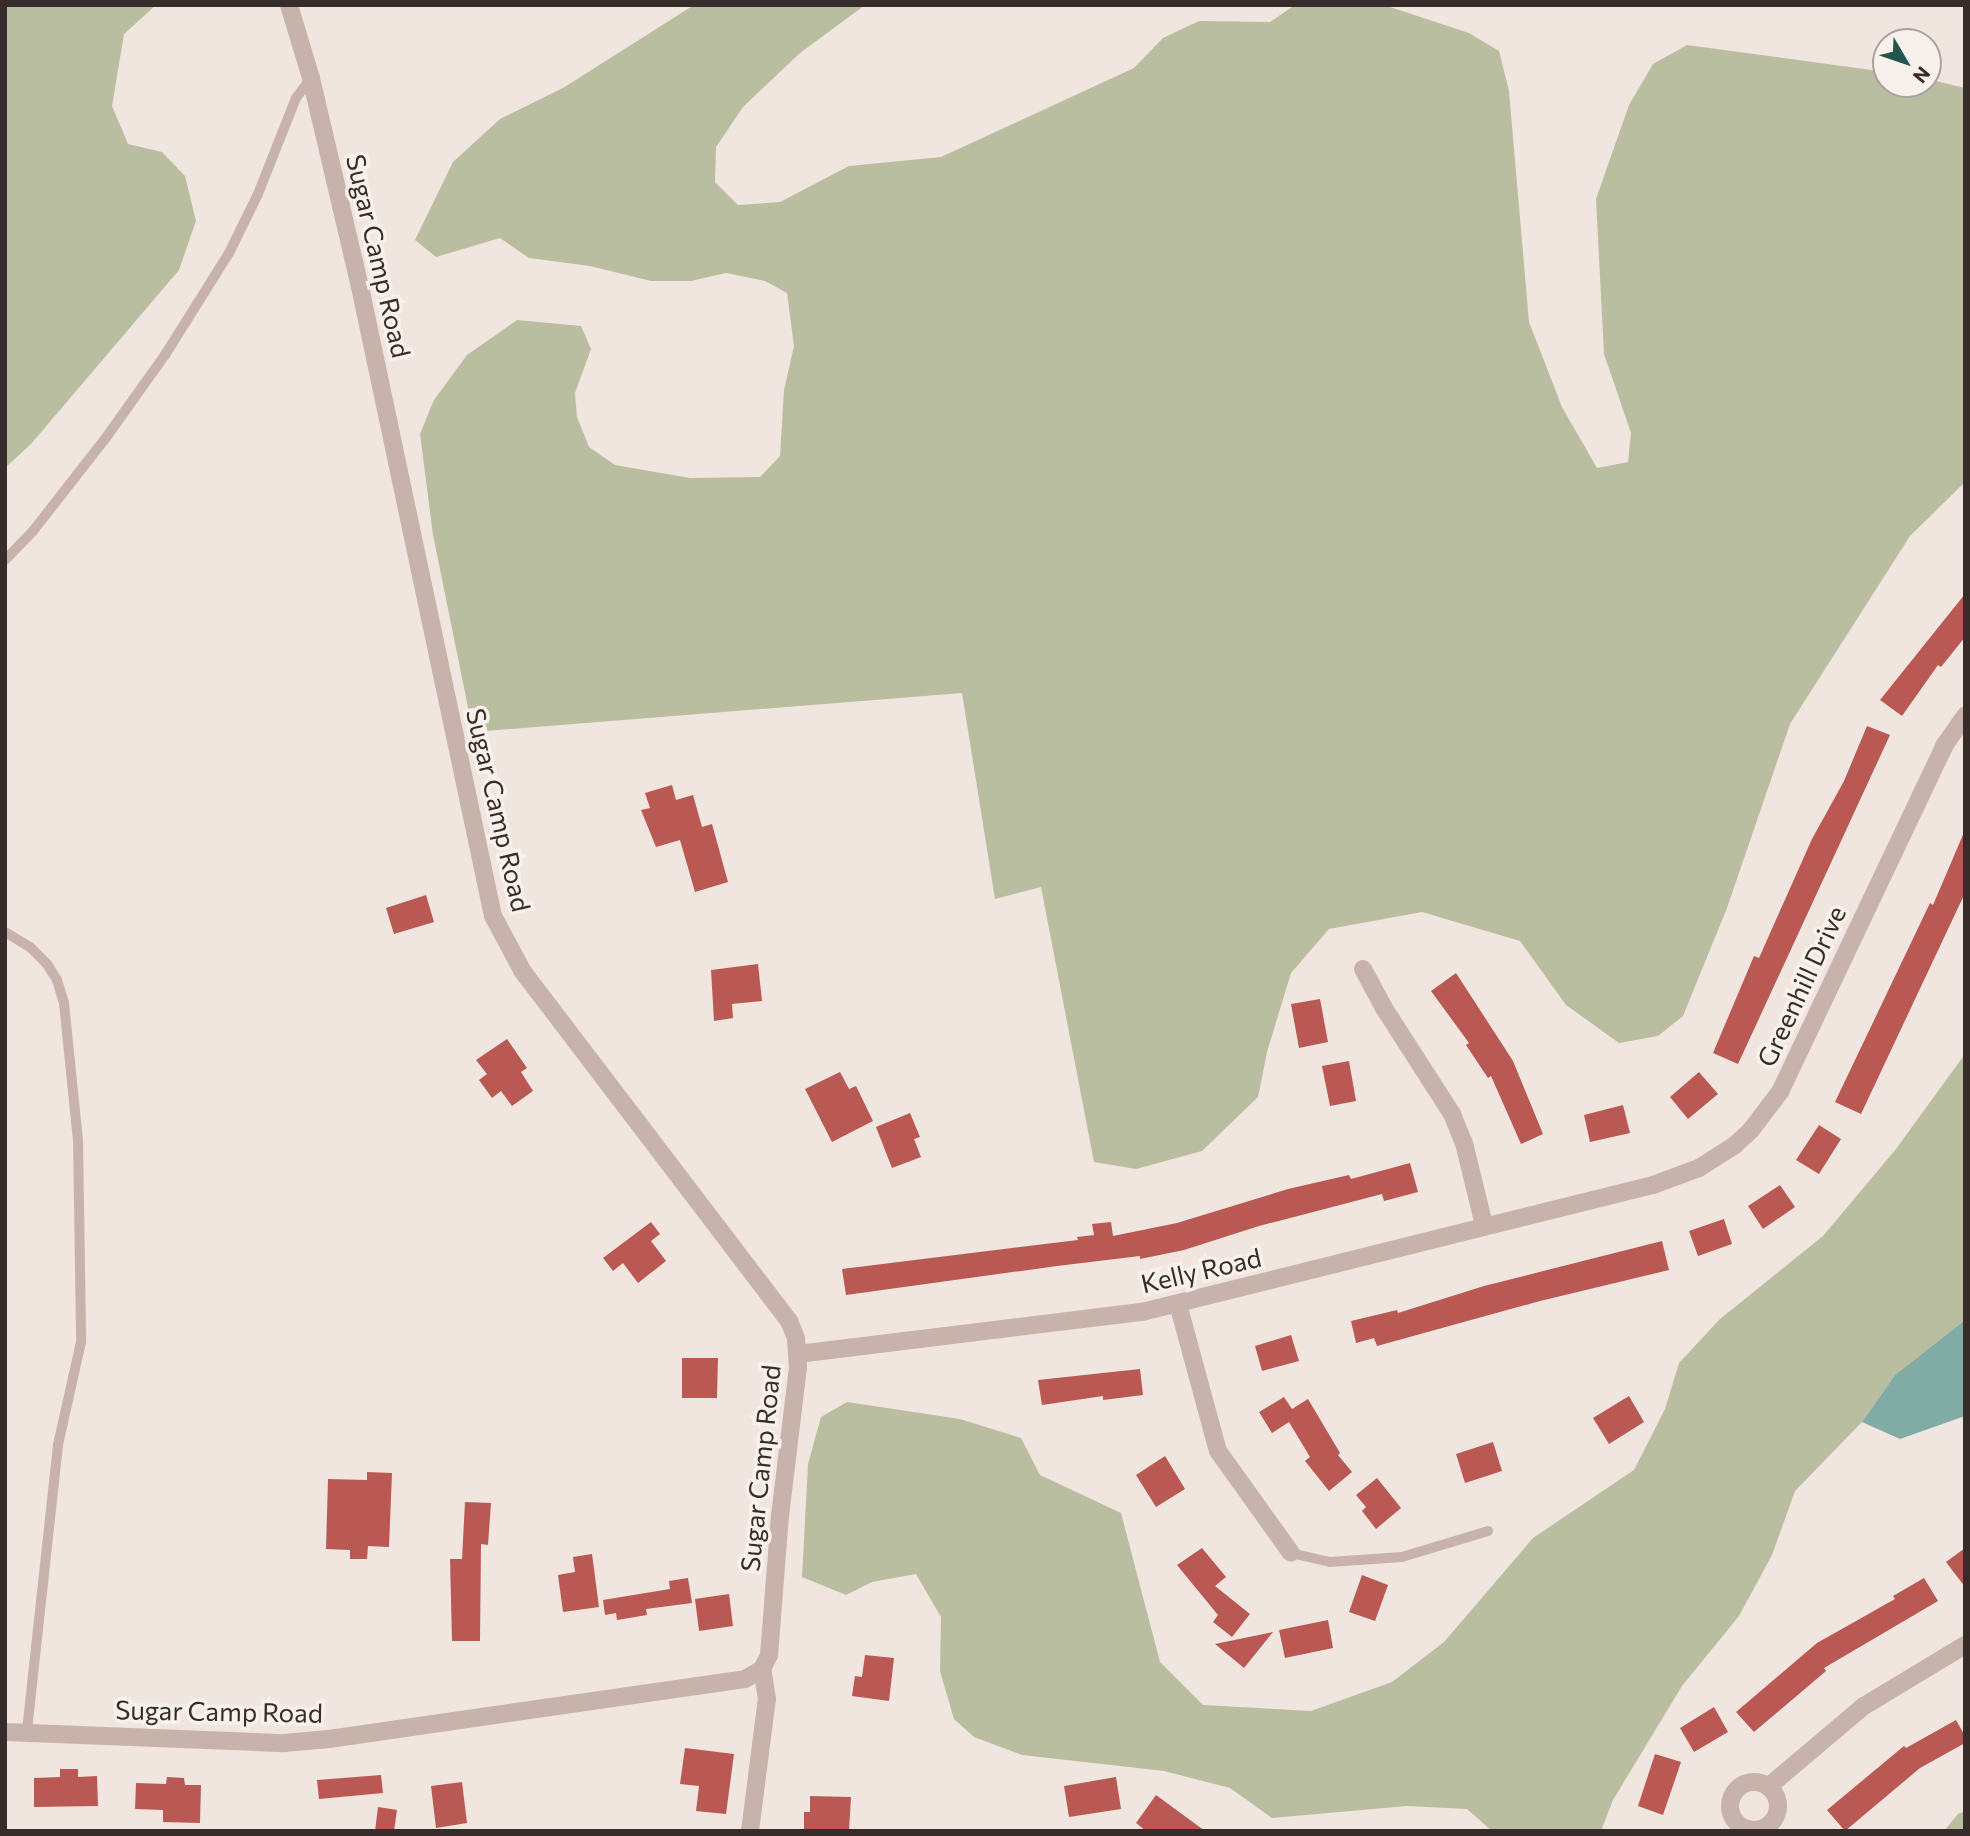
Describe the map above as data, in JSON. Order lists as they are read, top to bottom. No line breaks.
{"streets":{"street":["Sugar Camp Road","Greenhill Drive","Kelly Road"]},"crossings":[["Sugar Camp Road","Kelly Road"],["Greenhill Drive","Kelly Road"]],"north":"bottom right"}
